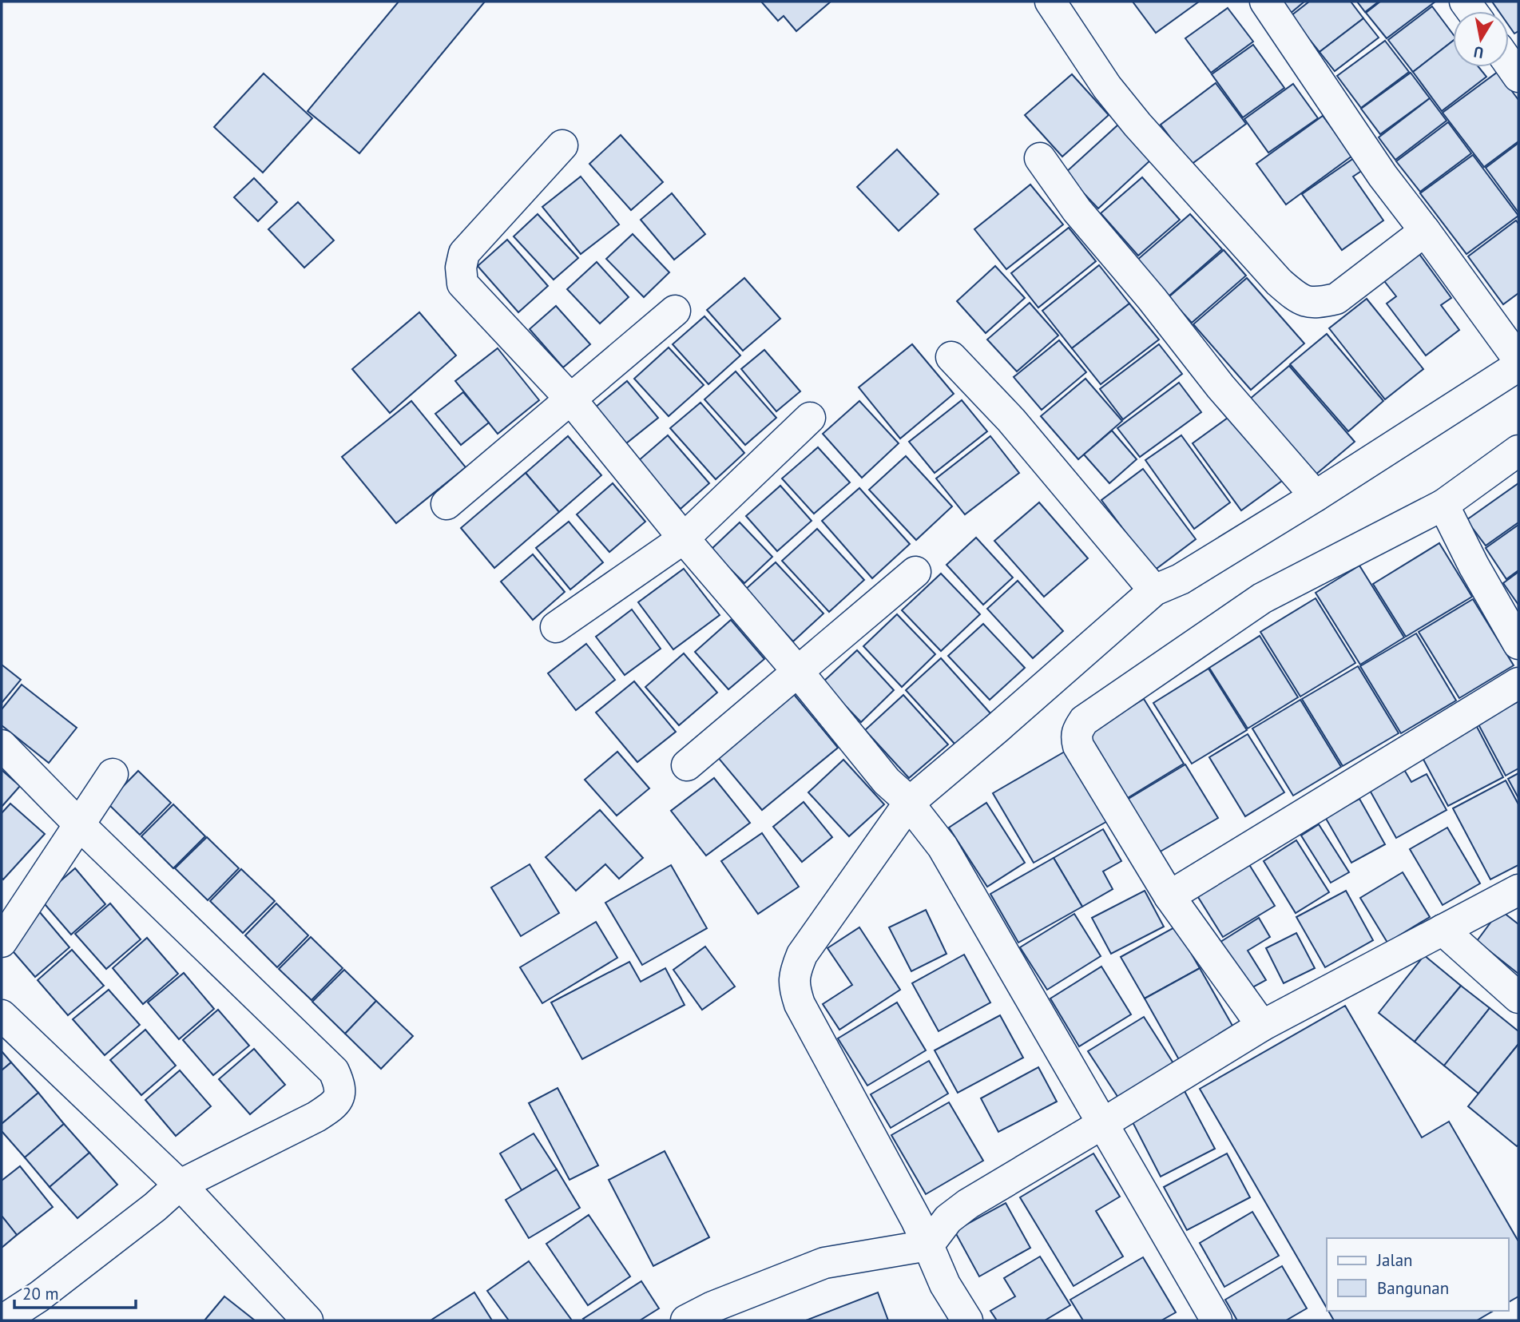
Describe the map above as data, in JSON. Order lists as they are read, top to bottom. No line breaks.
{"legend":["Jalan","Bangunan"],"scale_bar":"20 m","north":"bottom"}
